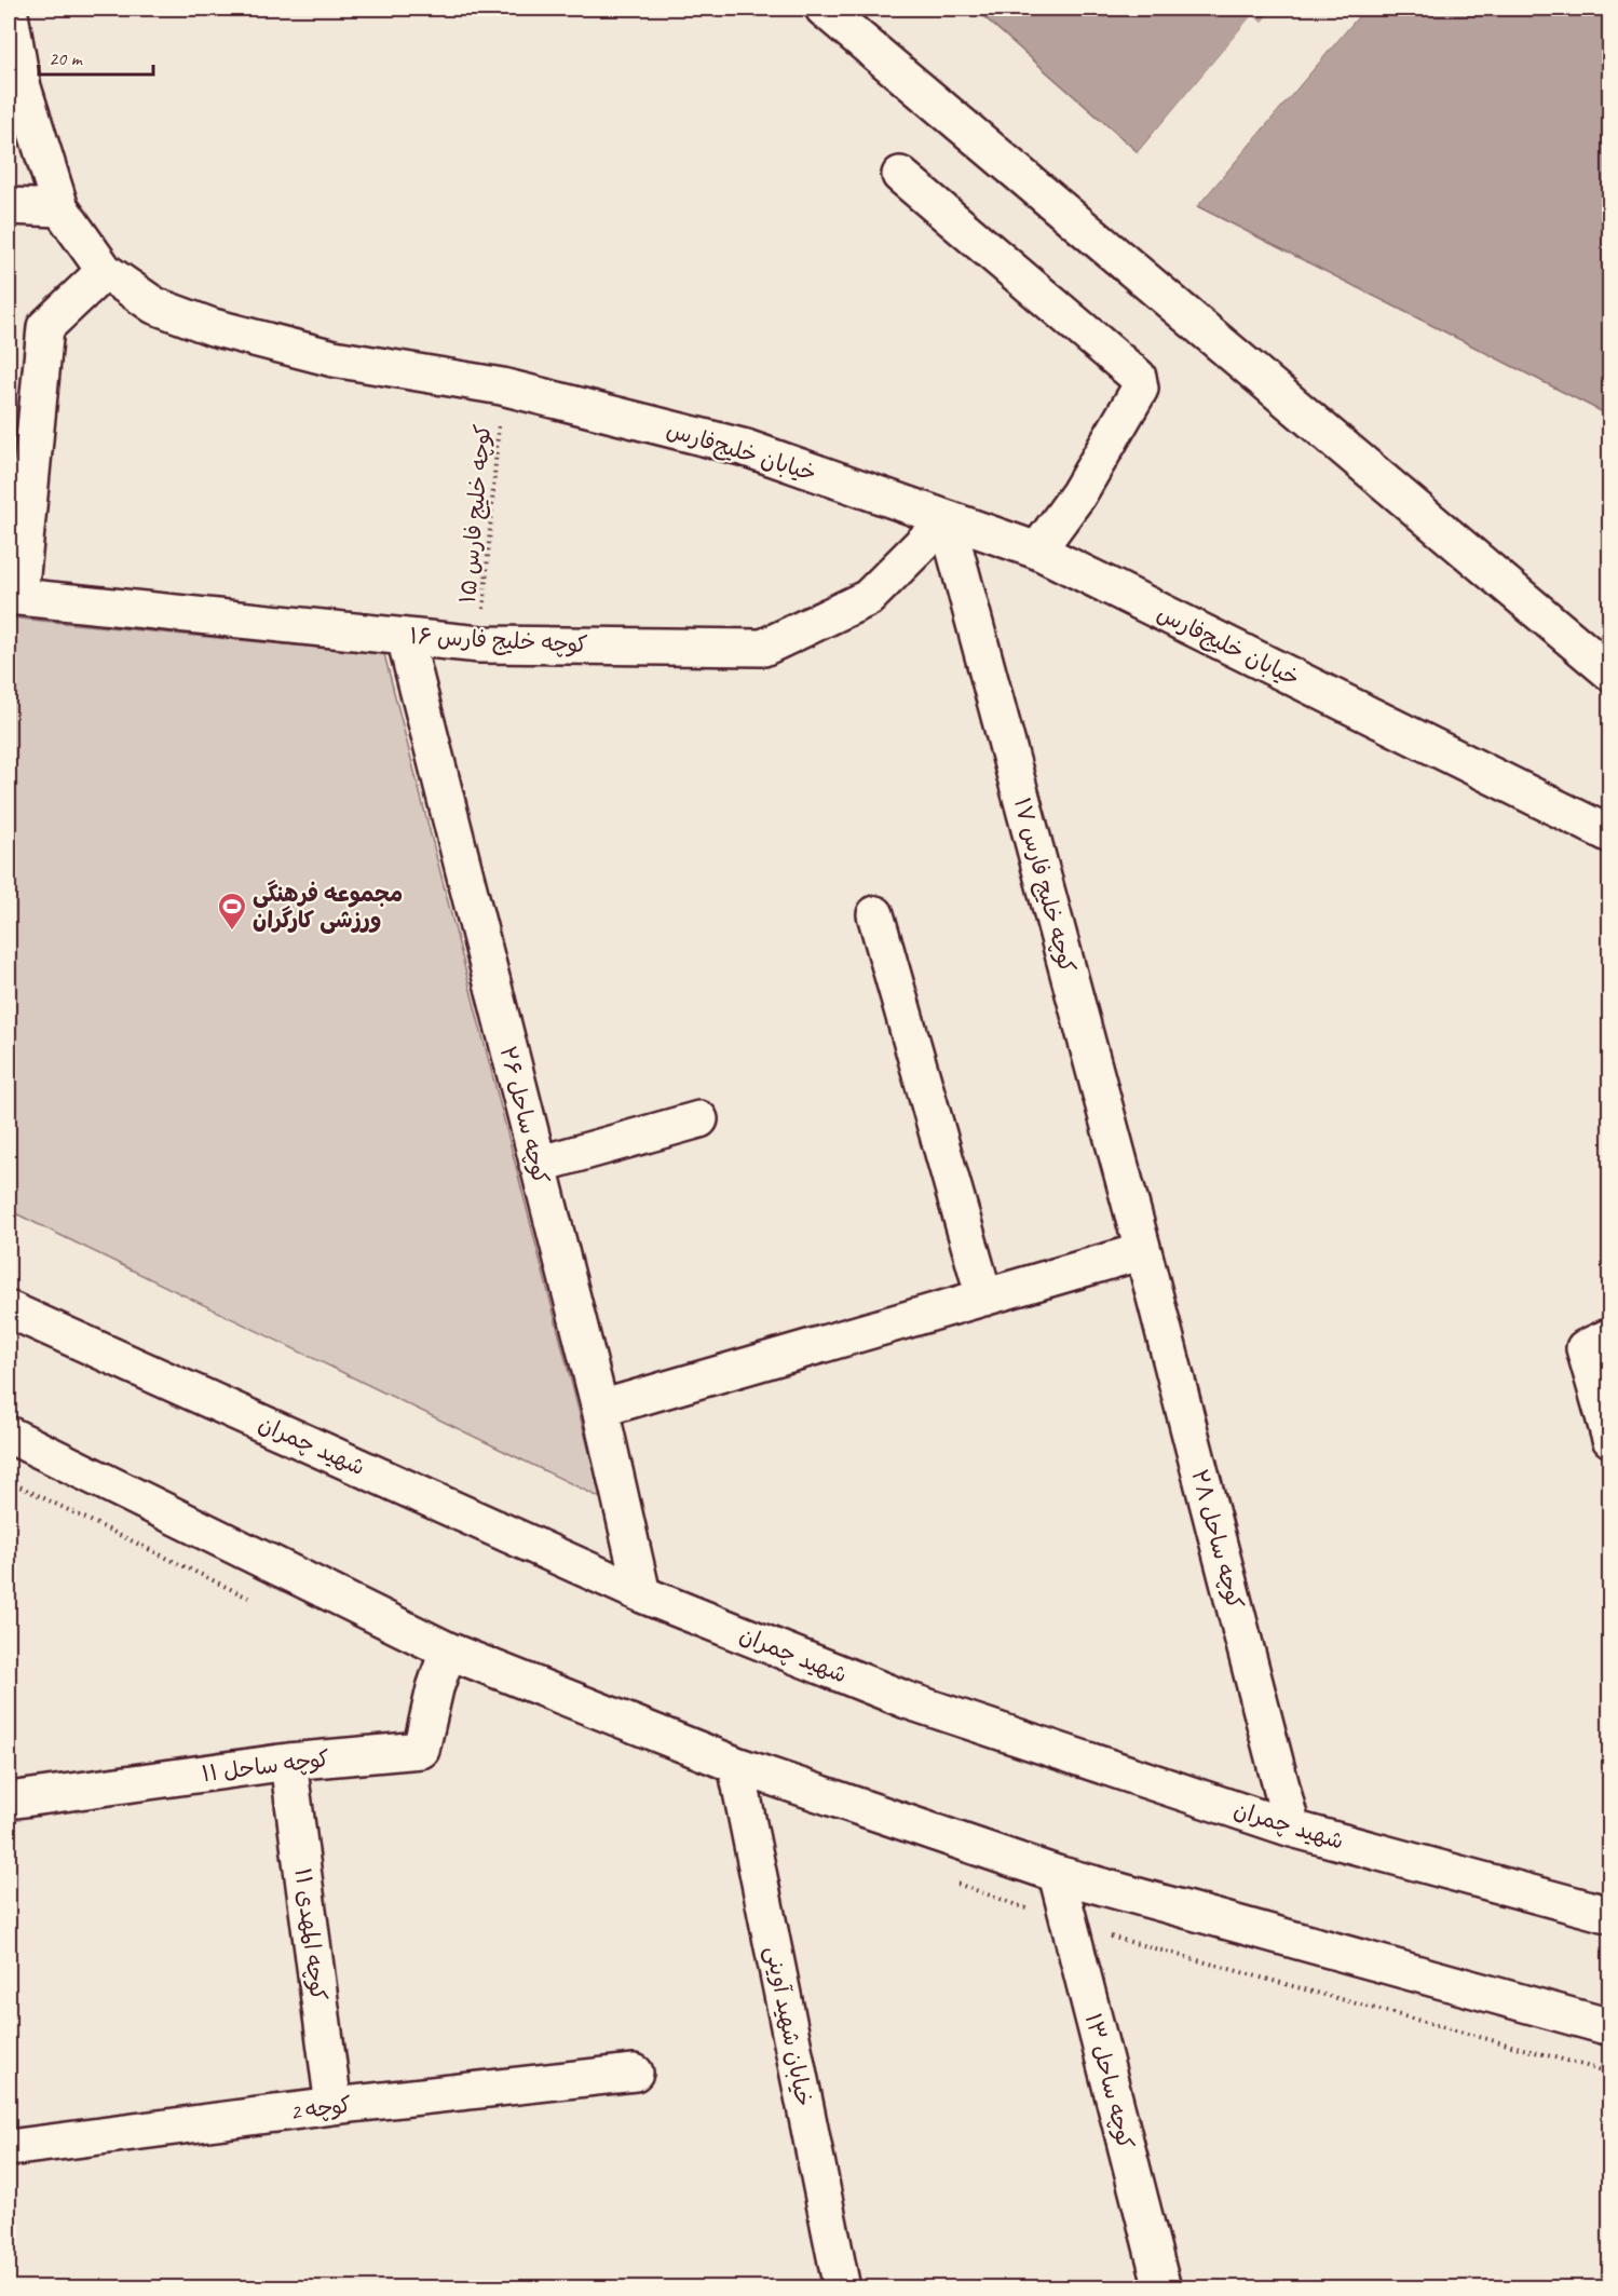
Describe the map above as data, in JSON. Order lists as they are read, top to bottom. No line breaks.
{"streets":{"street":["خیابان خلیج‌فارس","کوچه خلیج فارس ۱۶","کوچه خلیج فارس ۱۷","کوچه ساحل ۲۶","شهید چمران","کوچه ساحل ۲۸","کوچه ساحل ۱۱","کوچه المهدی ۱۱","خیابان شهید آوینی","کوچه ساحل ۱۳","کوچه 2"],"path":["کوچه خلیج فارس ۱۵"]},"crossings":[["خیابان خلیج‌فارس","کوچه خلیج فارس ۱۵"],["خیابان خلیج‌فارس","کوچه خلیج فارس ۱۶"],["خیابان خلیج‌فارس","کوچه خلیج فارس ۱۷"],["کوچه خلیج فارس ۱۵","کوچه خلیج فارس ۱۶"],["کوچه خلیج فارس ۱۶","کوچه خلیج فارس ۱۷"],["کوچه خلیج فارس ۱۶","کوچه ساحل ۲۶"],["کوچه خلیج فارس ۱۷","کوچه ساحل ۲۸"],["کوچه ساحل ۲۶","شهید چمران"],["شهید چمران","کوچه ساحل ۲۸"],["کوچه ساحل ۱۱","کوچه المهدی ۱۱"],["کوچه المهدی ۱۱","کوچه 2"]],"places":{"sports":["مجموعه فرهنگی ورزشی کارگران"]},"scale_bar":"20 m"}
